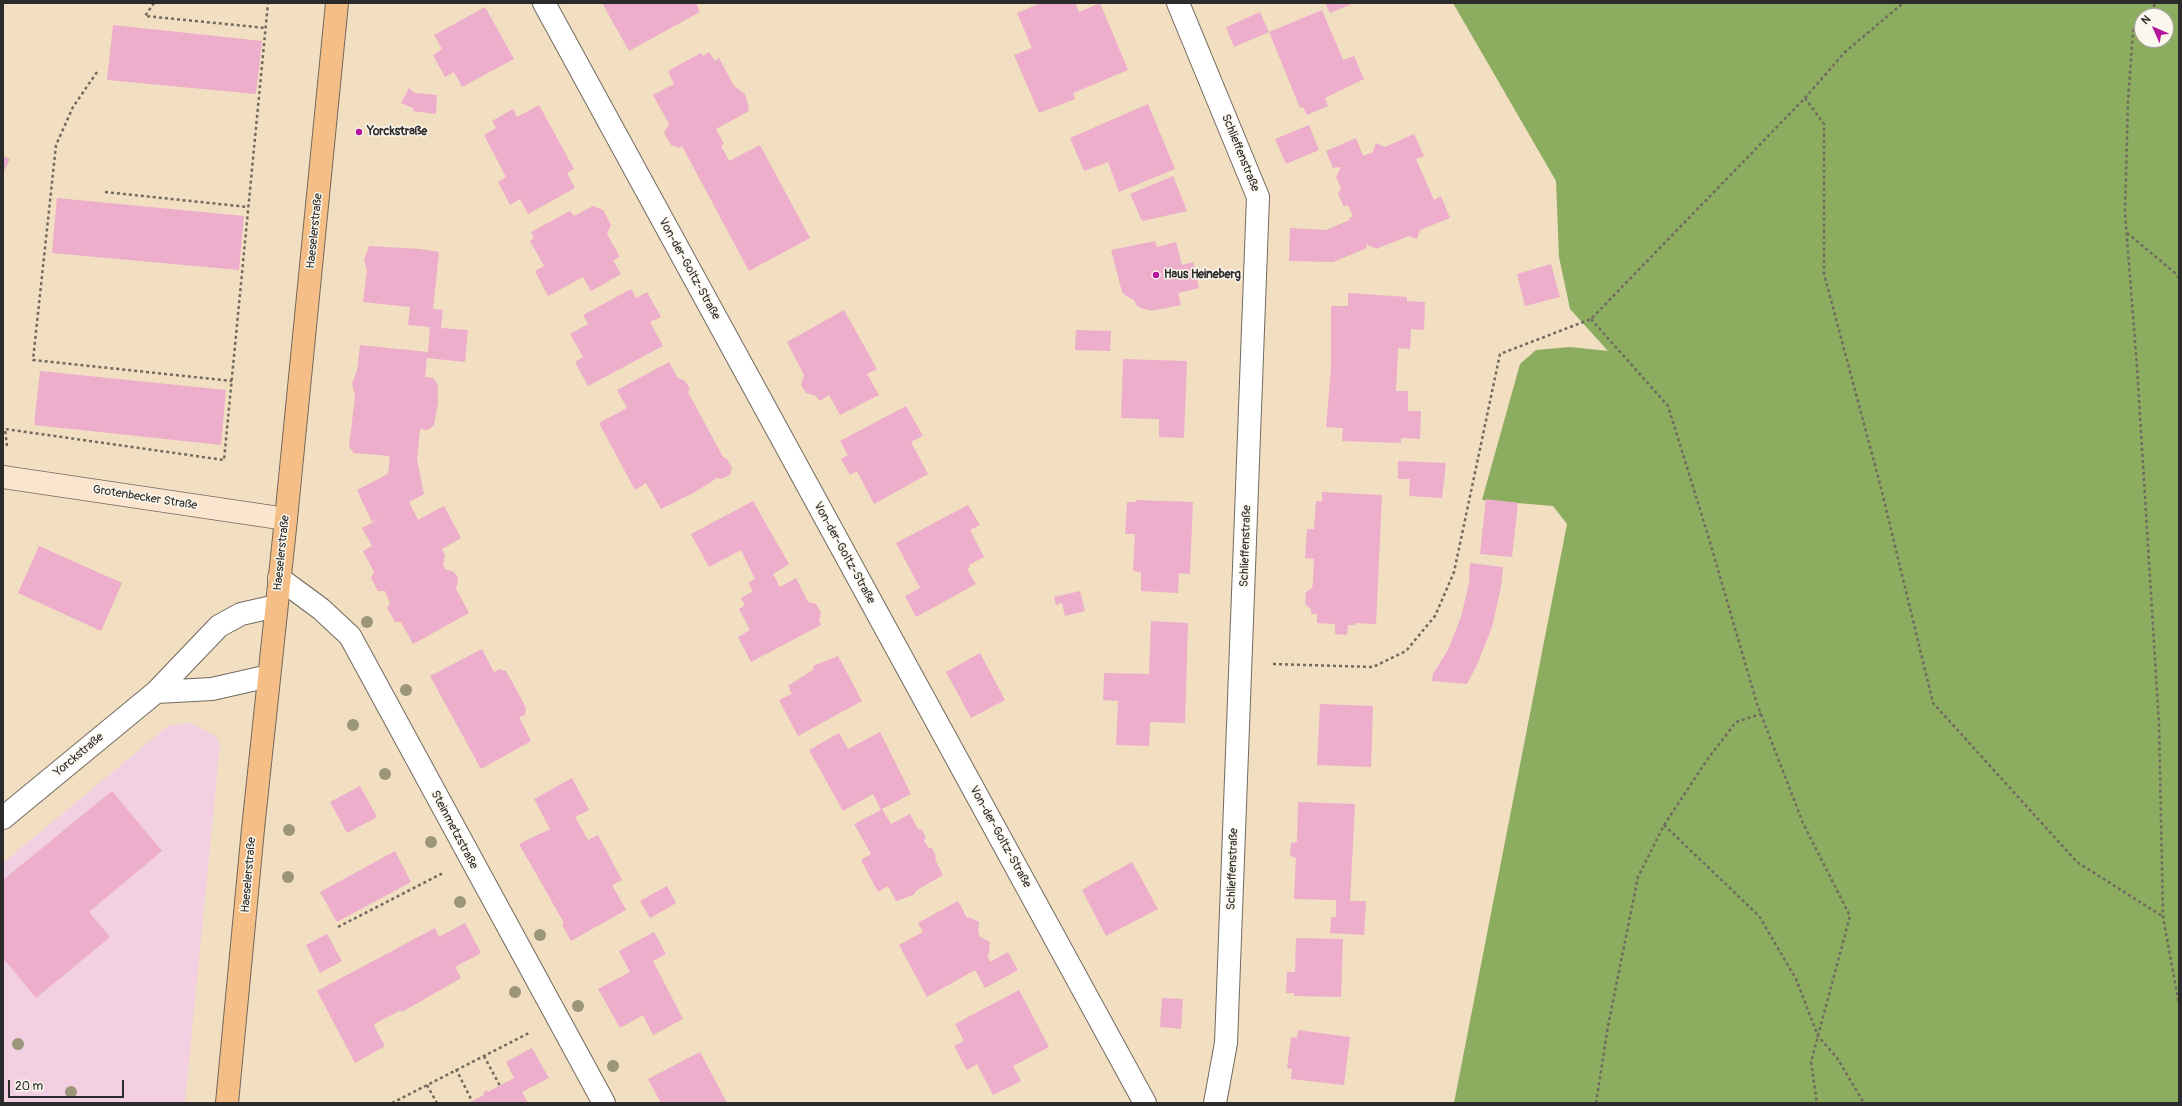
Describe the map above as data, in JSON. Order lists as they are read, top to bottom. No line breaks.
{"streets":{"main road":["Haeselerstraße","Grotenbecker Straße"],"street":["Schlieffenstraße","Von-der-Goltz-Straße","Yorckstraße","Steinmetzstraße"]},"crossings":[["Haeselerstraße","Grotenbecker Straße"],["Haeselerstraße","Yorckstraße"],["Haeselerstraße","Steinmetzstraße"]],"places":["Yorckstraße","Haus Heineberg"],"scale_bar":"20 m","north":"top left"}
